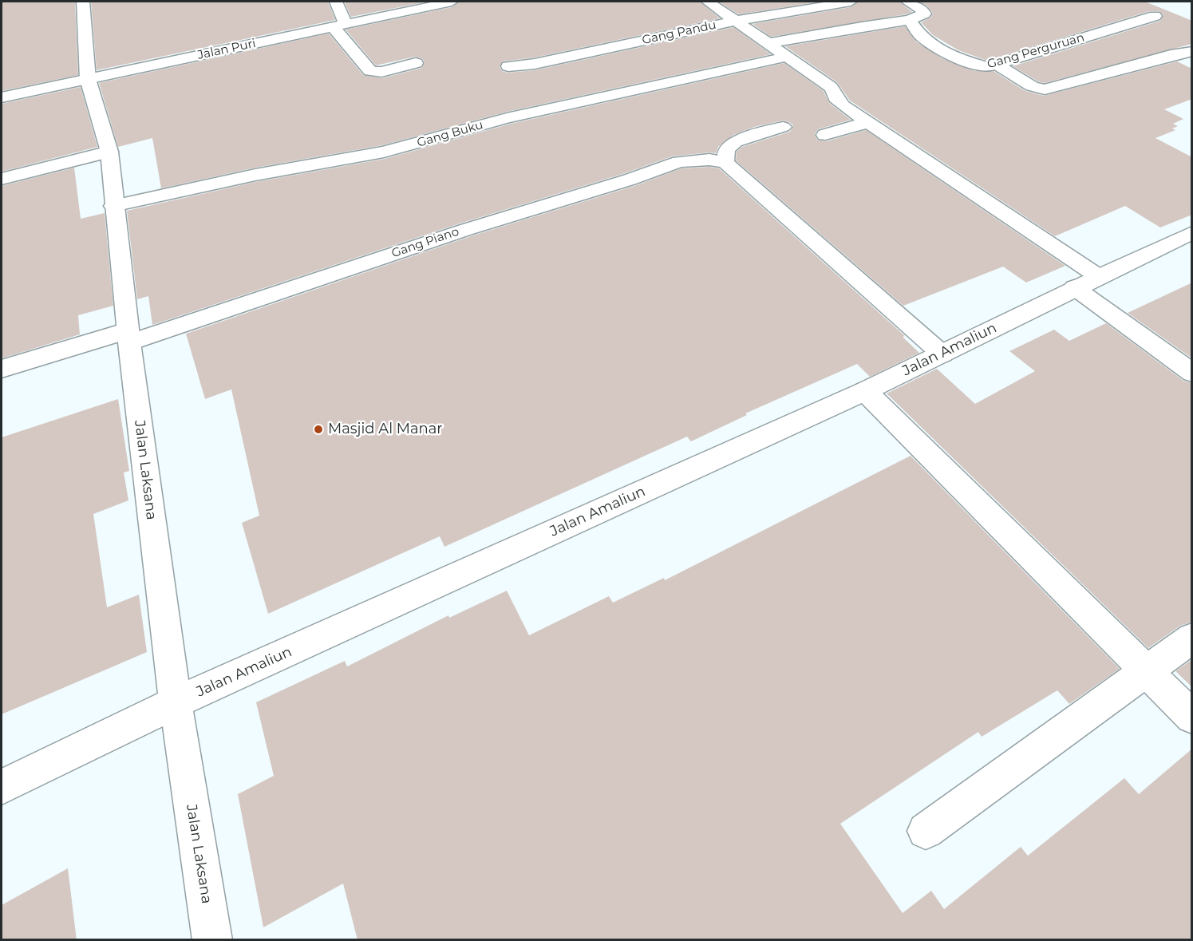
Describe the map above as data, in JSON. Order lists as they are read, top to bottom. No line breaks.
{"streets":{"street":["Gang Pandu","Jalan Puri","Gang Perguruan","Gang Buku","Gang Piano","Jalan Amaliun","Jalan Laksana"]},"crossings":[["Jalan Puri","Jalan Laksana"],["Gang Buku","Jalan Laksana"],["Gang Piano","Jalan Laksana"],["Jalan Amaliun","Jalan Laksana"]],"places":["Masjid Al Manar"]}
